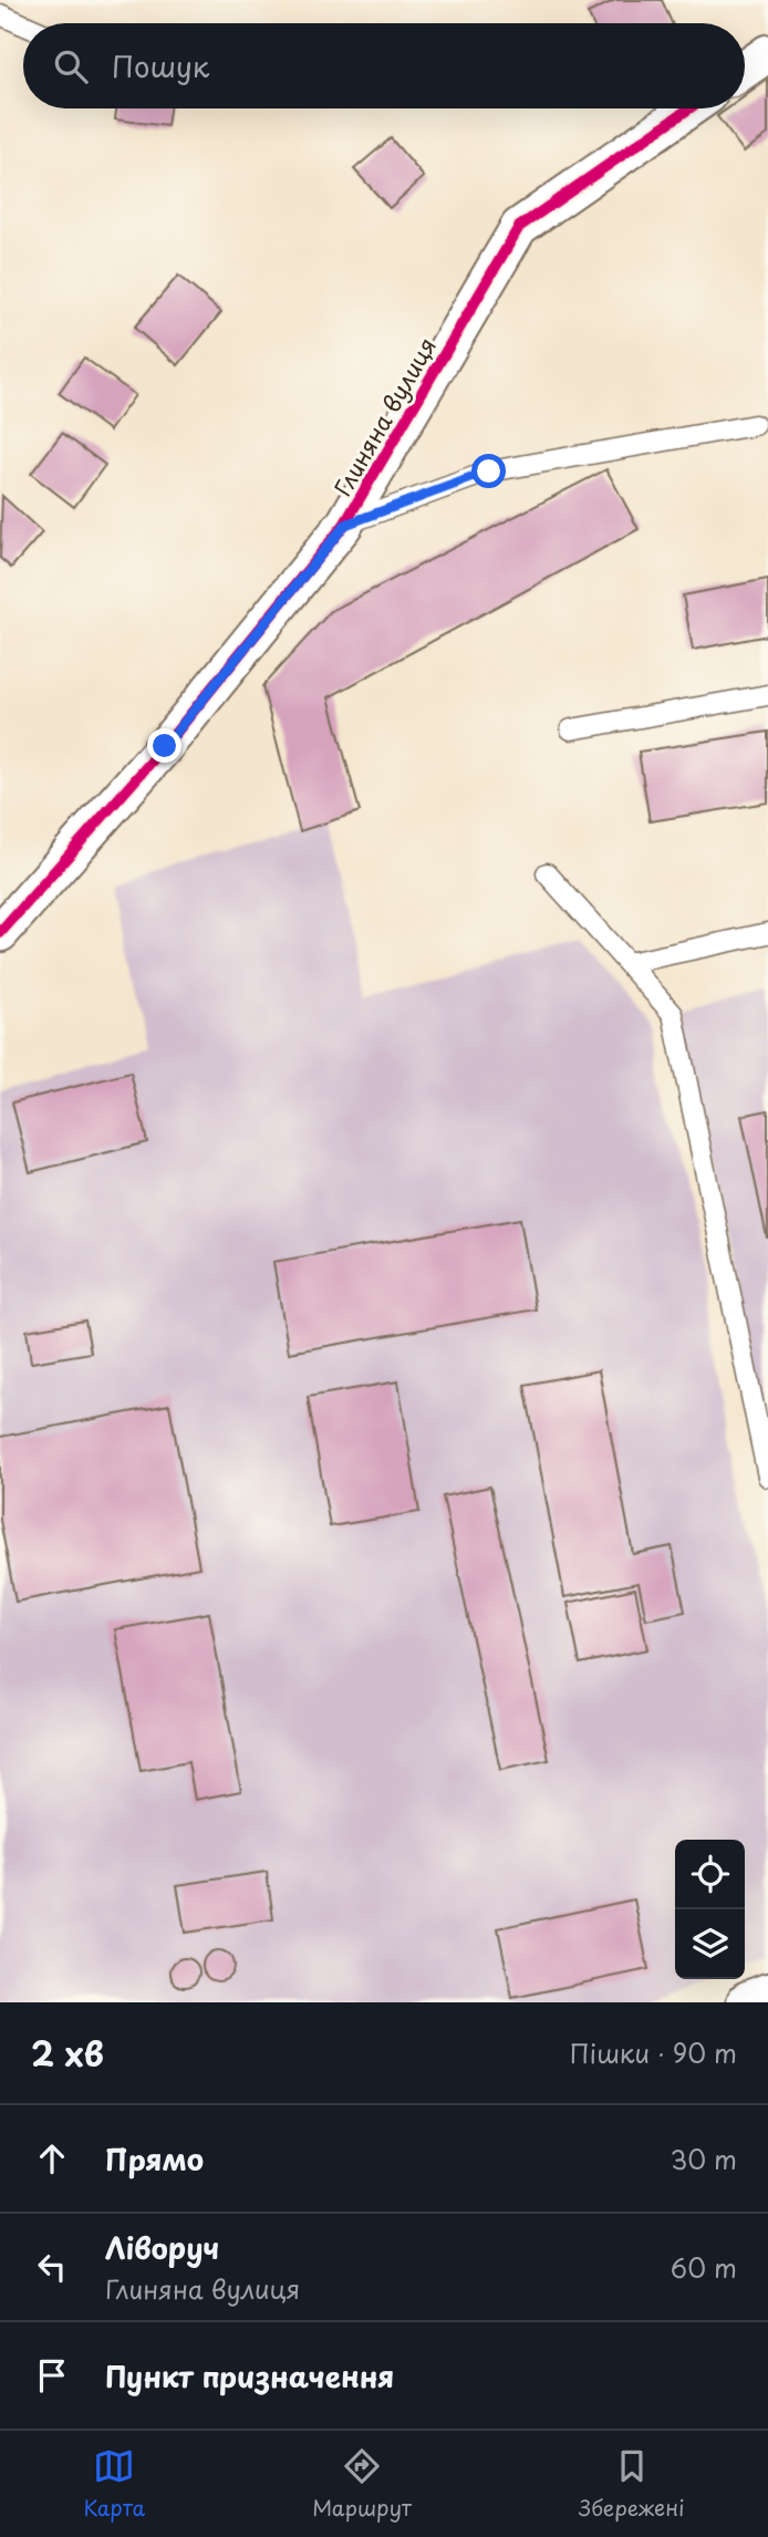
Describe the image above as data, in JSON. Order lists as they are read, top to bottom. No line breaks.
{"streets":{"street":["Глиняна вулиця"]},"page":{"search":"Пошук","heading":["2 хв","Пішки · 90 m"],"list":[["Прямо","30 m"],["Ліворуч","Глиняна вулиця","60 m"],"Пункт призначення"],"nav":["Карта","Маршрут","Збережені"]}}
